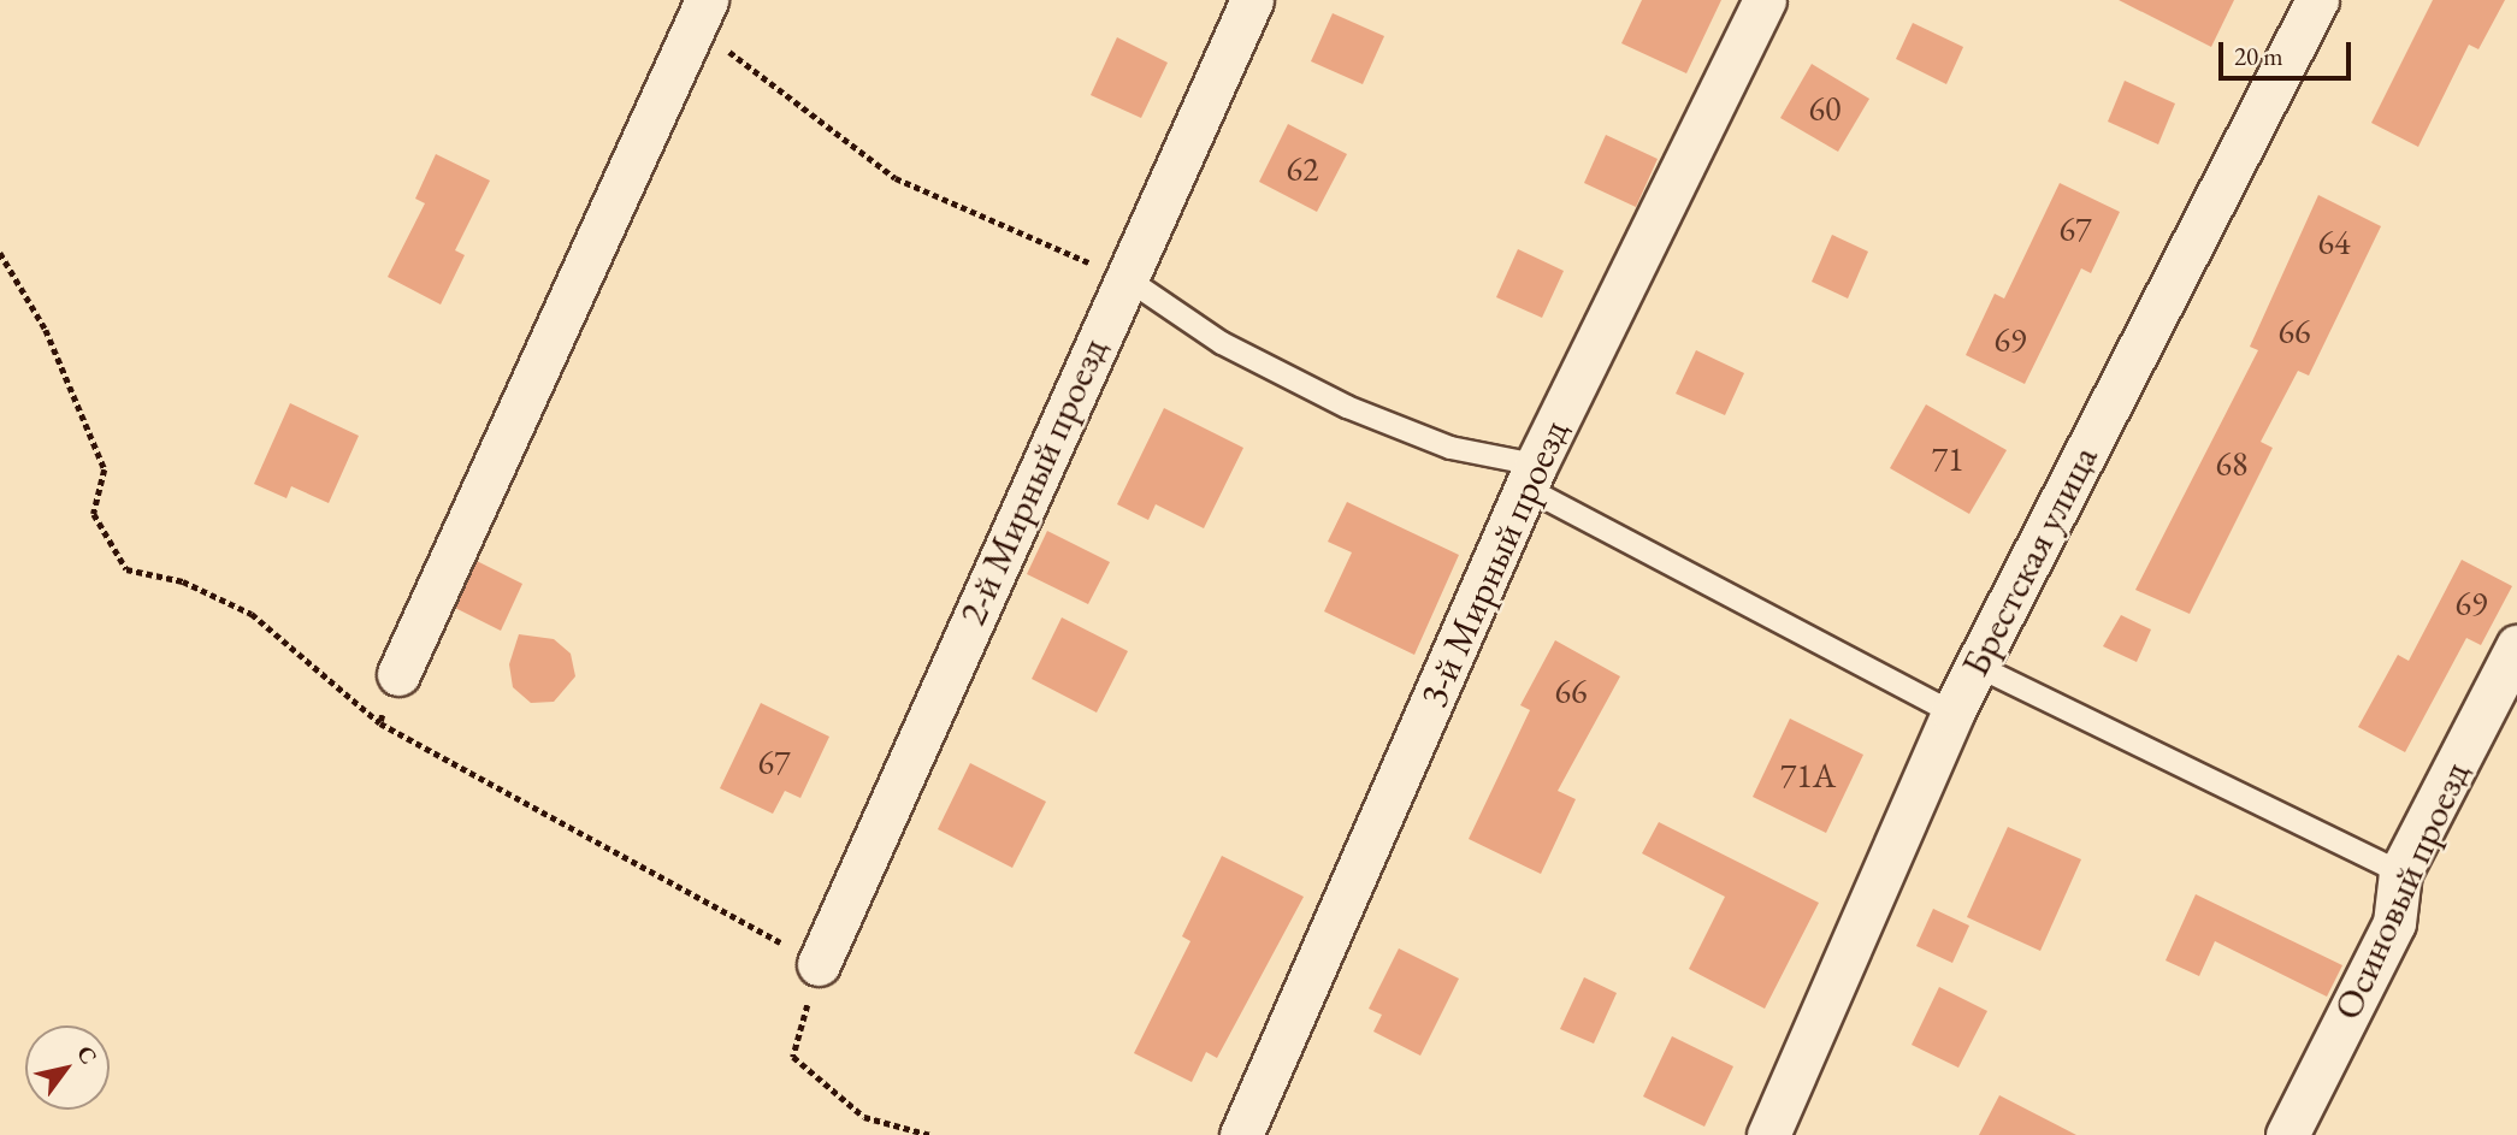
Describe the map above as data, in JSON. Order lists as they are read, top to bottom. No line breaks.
{"streets":{"street":["2-й Мирный проезд","Брестская улица","3-й Мирный проезд","Осиновый проезд"]},"house_numbers":["60","62","67","64","66","69","71","68","69","66","67","71А"],"scale_bar":"20 m","north":"top right"}
